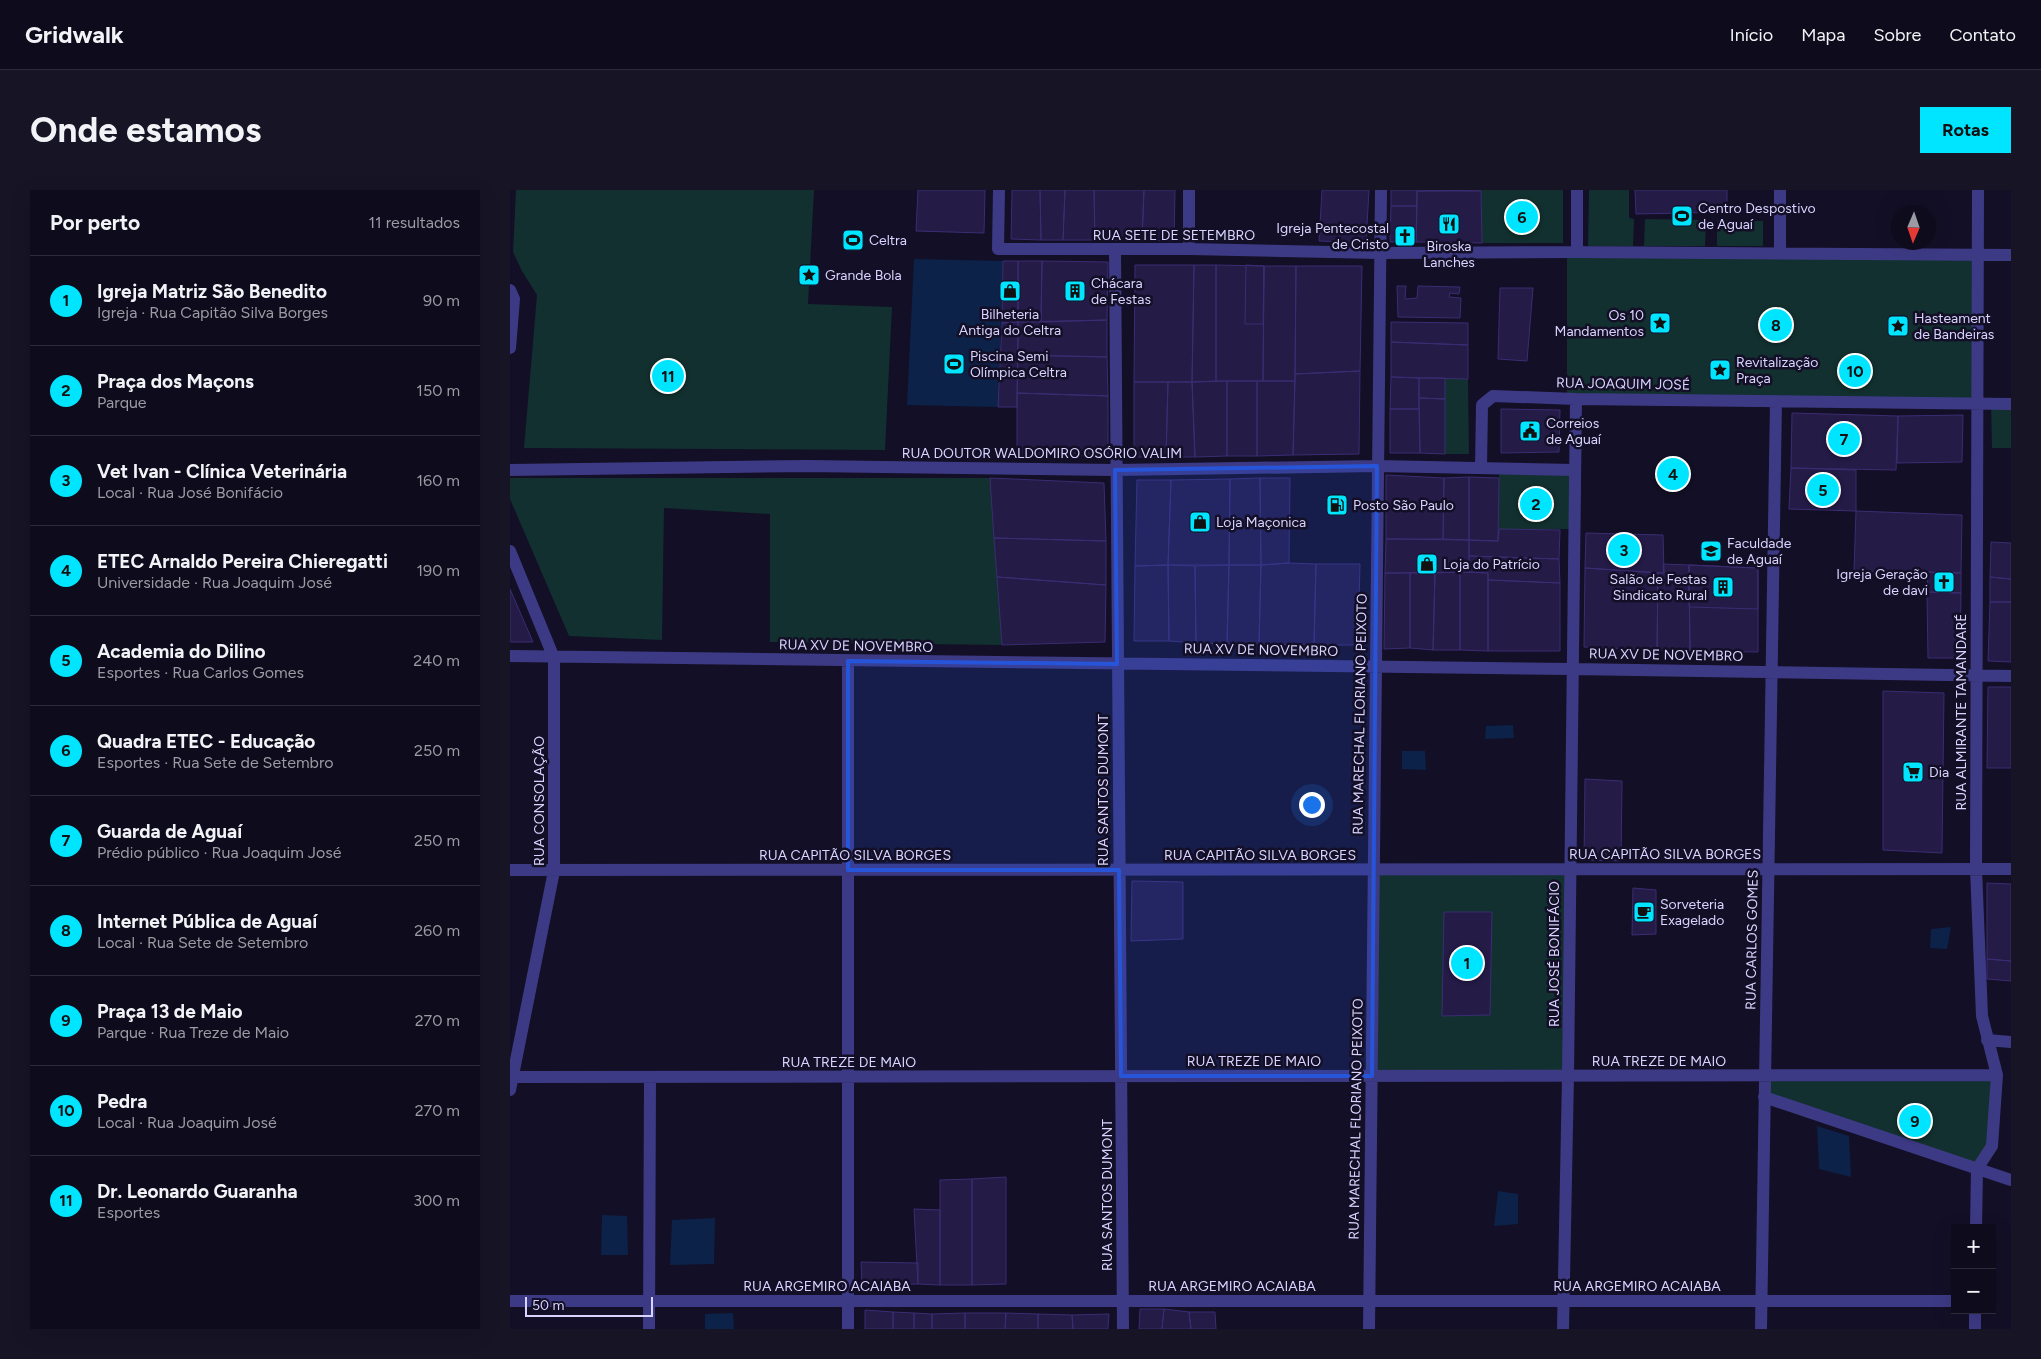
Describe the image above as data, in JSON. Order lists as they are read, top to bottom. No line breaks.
{"streets":{"street":["RUA SETE DE SETEMBRO","RUA JOAQUIM JOSÉ","RUA DOUTOR WALDOMIRO OSÓRIO VALIM","RUA XV DE NOVEMBRO","RUA ALMIRANTE TAMANDARÉ","RUA MARECHAL FLORIANO PEIXOTO","RUA SANTOS DUMONT","RUA CONSOLAÇÃO","RUA CAPITÃO SILVA BORGES","RUA CARLOS GOMES","RUA JOSÉ BONIFÁCIO","RUA TREZE DE MAIO","RUA ARGEMIRO ACAIABA"]},"crossings":[["RUA SETE DE SETEMBRO","RUA ALMIRANTE TAMANDARÉ"],["RUA SETE DE SETEMBRO","RUA MARECHAL FLORIANO PEIXOTO"],["RUA SETE DE SETEMBRO","RUA SANTOS DUMONT"],["RUA JOAQUIM JOSÉ","RUA DOUTOR WALDOMIRO OSÓRIO VALIM"],["RUA JOAQUIM JOSÉ","RUA ALMIRANTE TAMANDARÉ"],["RUA JOAQUIM JOSÉ","RUA CARLOS GOMES"],["RUA JOAQUIM JOSÉ","RUA JOSÉ BONIFÁCIO"],["RUA DOUTOR WALDOMIRO OSÓRIO VALIM","RUA MARECHAL FLORIANO PEIXOTO"],["RUA DOUTOR WALDOMIRO OSÓRIO VALIM","RUA SANTOS DUMONT"],["RUA DOUTOR WALDOMIRO OSÓRIO VALIM","RUA JOSÉ BONIFÁCIO"],["RUA XV DE NOVEMBRO","RUA ALMIRANTE TAMANDARÉ"],["RUA XV DE NOVEMBRO","RUA MARECHAL FLORIANO PEIXOTO"],["RUA XV DE NOVEMBRO","RUA SANTOS DUMONT"],["RUA XV DE NOVEMBRO","RUA CONSOLAÇÃO"],["RUA XV DE NOVEMBRO","RUA CARLOS GOMES"],["RUA XV DE NOVEMBRO","RUA JOSÉ BONIFÁCIO"],["RUA ALMIRANTE TAMANDARÉ","RUA CAPITÃO SILVA BORGES"],["RUA ALMIRANTE TAMANDARÉ","RUA TREZE DE MAIO"],["RUA MARECHAL FLORIANO PEIXOTO","RUA CAPITÃO SILVA BORGES"],["RUA MARECHAL FLORIANO PEIXOTO","RUA TREZE DE MAIO"],["RUA MARECHAL FLORIANO PEIXOTO","RUA ARGEMIRO ACAIABA"],["RUA SANTOS DUMONT","RUA CAPITÃO SILVA BORGES"],["RUA SANTOS DUMONT","RUA TREZE DE MAIO"],["RUA SANTOS DUMONT","RUA ARGEMIRO ACAIABA"],["RUA CONSOLAÇÃO","RUA CAPITÃO SILVA BORGES"],["RUA CONSOLAÇÃO","RUA TREZE DE MAIO"],["RUA CAPITÃO SILVA BORGES","RUA CARLOS GOMES"],["RUA CAPITÃO SILVA BORGES","RUA JOSÉ BONIFÁCIO"],["RUA CARLOS GOMES","RUA TREZE DE MAIO"],["RUA CARLOS GOMES","RUA ARGEMIRO ACAIABA"],["RUA JOSÉ BONIFÁCIO","RUA TREZE DE MAIO"],["RUA JOSÉ BONIFÁCIO","RUA ARGEMIRO ACAIABA"]],"places":{"sports":["Centro Despostivo de Aguaí","Celtra","Piscina Semi Olímpica Celtra"],"restaurant":["Biroska Lanches"],"church":["Igreja Pentecostal de Cristo","Igreja Geração de davi"],"place":["Grande Bola","Os 10 Mandamentos","Hasteament de Bandeiras","Revitalização Praça"],"shop":["Bilheteria Antiga do Celtra","Loja Maçonica","Loja do Patrício"],"building":["Chácara de Festas","Salão de Festas Sindicato Rural"],"public building":["Correios de Aguaí"],"fuel station":["Posto São Paulo"],"school or university":["Faculdade de Aguaí"],"supermarket":["Dia"],"cafe":["Sorveteria Exagelado"]},"scale_bar":"50 m","north":"bottom","page":{"header":"Gridwalk","nav":["Início","Mapa","Sobre","Contato"],"buttons":"Rotas","title":"Onde estamos","heading":["Por perto","11 resultados"],"pins":["6","8","10","11","7","4","5","2","3","1","9"],"list":[{"mark":"1","name":"Igreja Matriz São Benedito","note":"Igreja · Rua Capitão Silva Borges","value":"90 m"},{"mark":"2","name":"Praça dos Maçons","note":"Parque","value":"150 m"},{"mark":"3","name":"Vet Ivan - Clínica Veterinária","note":"Local · Rua José Bonifácio","value":"160 m"},{"mark":"4","name":"ETEC Arnaldo Pereira Chieregatti","note":"Universidade · Rua Joaquim José","value":"190 m"},{"mark":"5","name":"Academia do Dilino","note":"Esportes · Rua Carlos Gomes","value":"240 m"},{"mark":"6","name":"Quadra ETEC - Educação","note":"Esportes · Rua Sete de Setembro","value":"250 m"},{"mark":"7","name":"Guarda de Aguaí","note":"Prédio público · Rua Joaquim José","value":"250 m"},{"mark":"8","name":"Internet Pública de Aguaí","note":"Local · Rua Sete de Setembro","value":"260 m"},{"mark":"9","name":"Praça 13 de Maio","note":"Parque · Rua Treze de Maio","value":"270 m"},{"mark":"10","name":"Pedra","note":"Local · Rua Joaquim José","value":"270 m"},{"mark":"11","name":"Dr. Leonardo Guaranha","note":"Esportes","value":"300 m"}],"map_buttons":["+","−"],"scale":"50 m"}}
